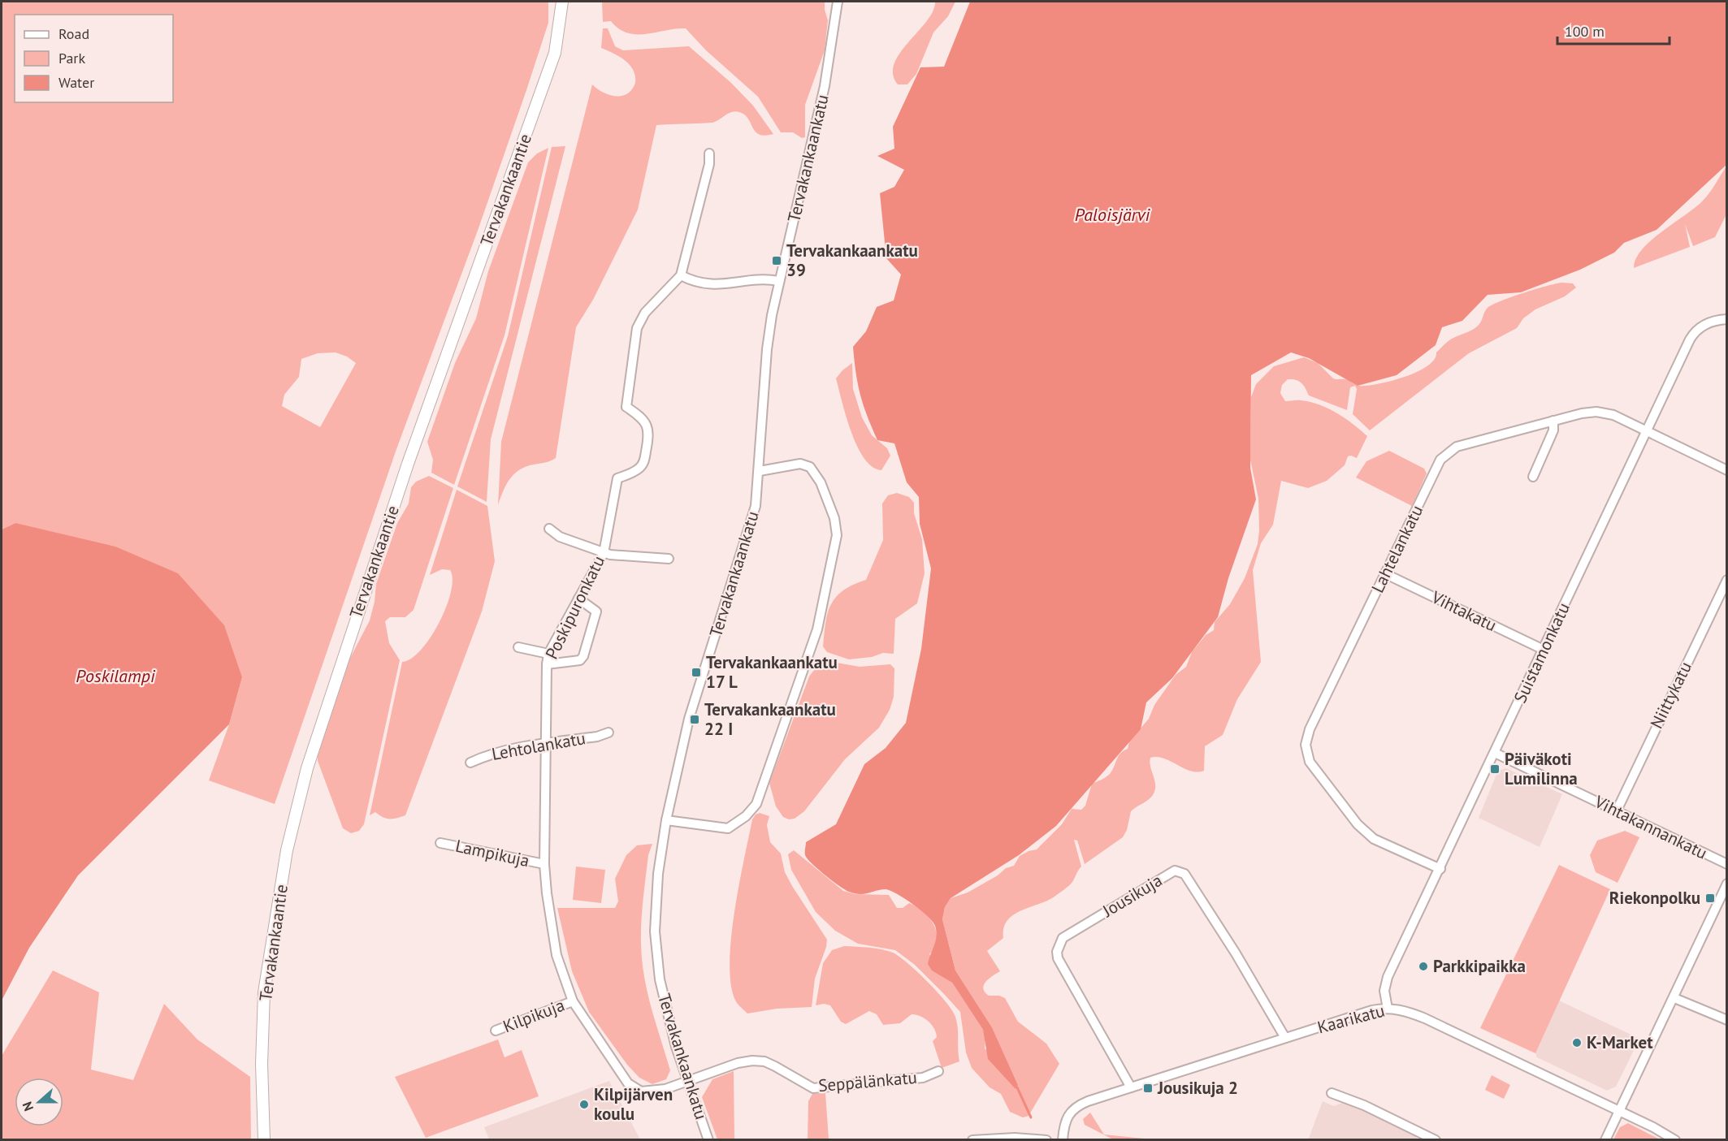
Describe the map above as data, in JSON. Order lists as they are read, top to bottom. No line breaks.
{"streets":{"street":["Tervakankaankatu","Tervakankaantie","Lahtelankatu","Poskipuronkatu","Vihtakatu","Suistamonkatu","Niittykatu","Lehtolankatu","Vihtakannankatu","Lampikuja","Jousikuja","Kilpikuja","Kaarikatu","Seppälänkatu"]},"crossings":[["Tervakankaankatu","Poskipuronkatu"],["Tervakankaankatu","Seppälänkatu"],["Lahtelankatu","Vihtakatu"],["Lahtelankatu","Suistamonkatu"],["Poskipuronkatu","Lehtolankatu"],["Poskipuronkatu","Lampikuja"],["Poskipuronkatu","Kilpikuja"],["Poskipuronkatu","Seppälänkatu"],["Vihtakatu","Suistamonkatu"],["Suistamonkatu","Vihtakannankatu"],["Suistamonkatu","Kaarikatu"],["Niittykatu","Vihtakannankatu"],["Jousikuja","Kaarikatu"]],"water":["Paloisjärvi","Poskilampi"],"places":{"transit":["Tervakankaankatu 39","Tervakankaankatu 17 L","Tervakankaankatu 22 I","Päiväkoti Lumilinna","Riekonpolku","Jousikuja 2"],"other":["Parkkipaikka","K-Market","Kilpijärven koulu"]},"legend":["Road","Park","Water"],"scale_bar":"100 m","north":"left"}
